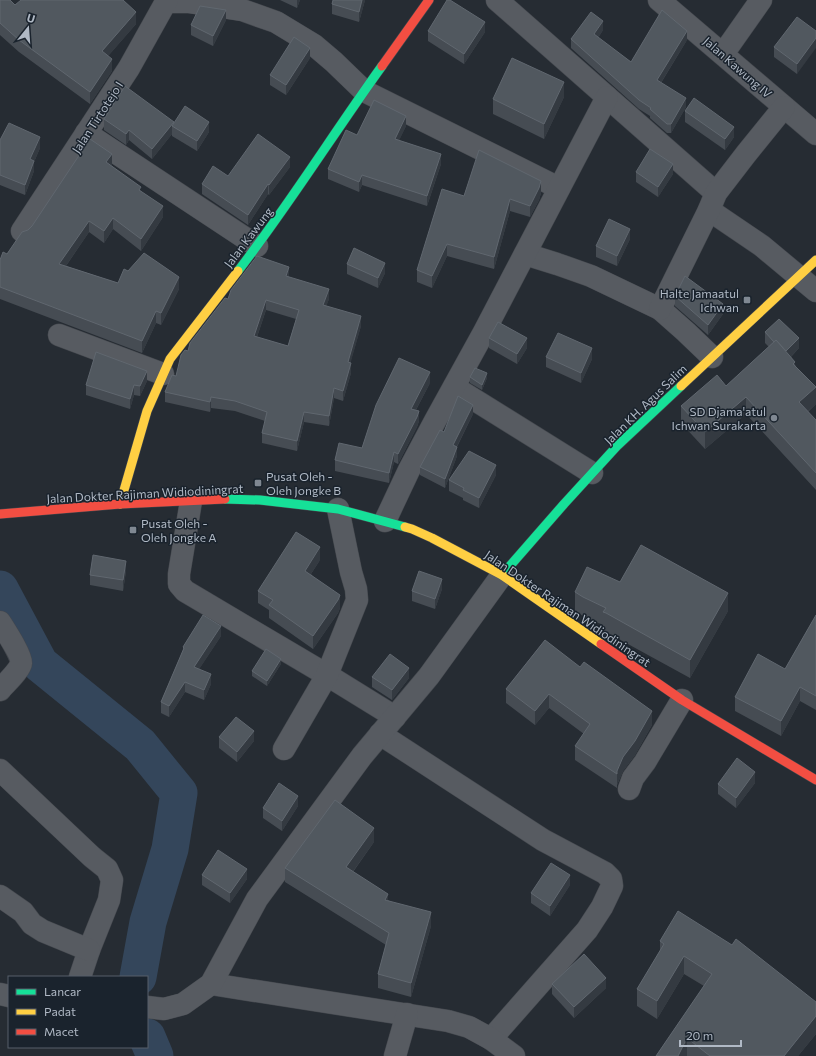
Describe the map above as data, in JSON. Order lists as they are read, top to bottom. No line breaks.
{"streets":{"main road":["Jalan Kawung","Jalan KH. Agus Salim","Jalan Dokter Rajiman Widiodiningrat"],"street":["Jalan Kawung IV","Jalan Tirtotejo I"]},"crossings":[["Jalan Kawung","Jalan Dokter Rajiman Widiodiningrat"],["Jalan KH. Agus Salim","Jalan Dokter Rajiman Widiodiningrat"]],"places":{"transit":["Halte Jamaatul Ichwan","Pusat Oleh - Oleh Jongke B","Pusat Oleh - Oleh Jongke A"],"other":["SD Djama'atul Ichwan Surakarta"]},"legend":["Lancar","Padat","Macet"],"scale_bar":"20 m","north":"top"}
